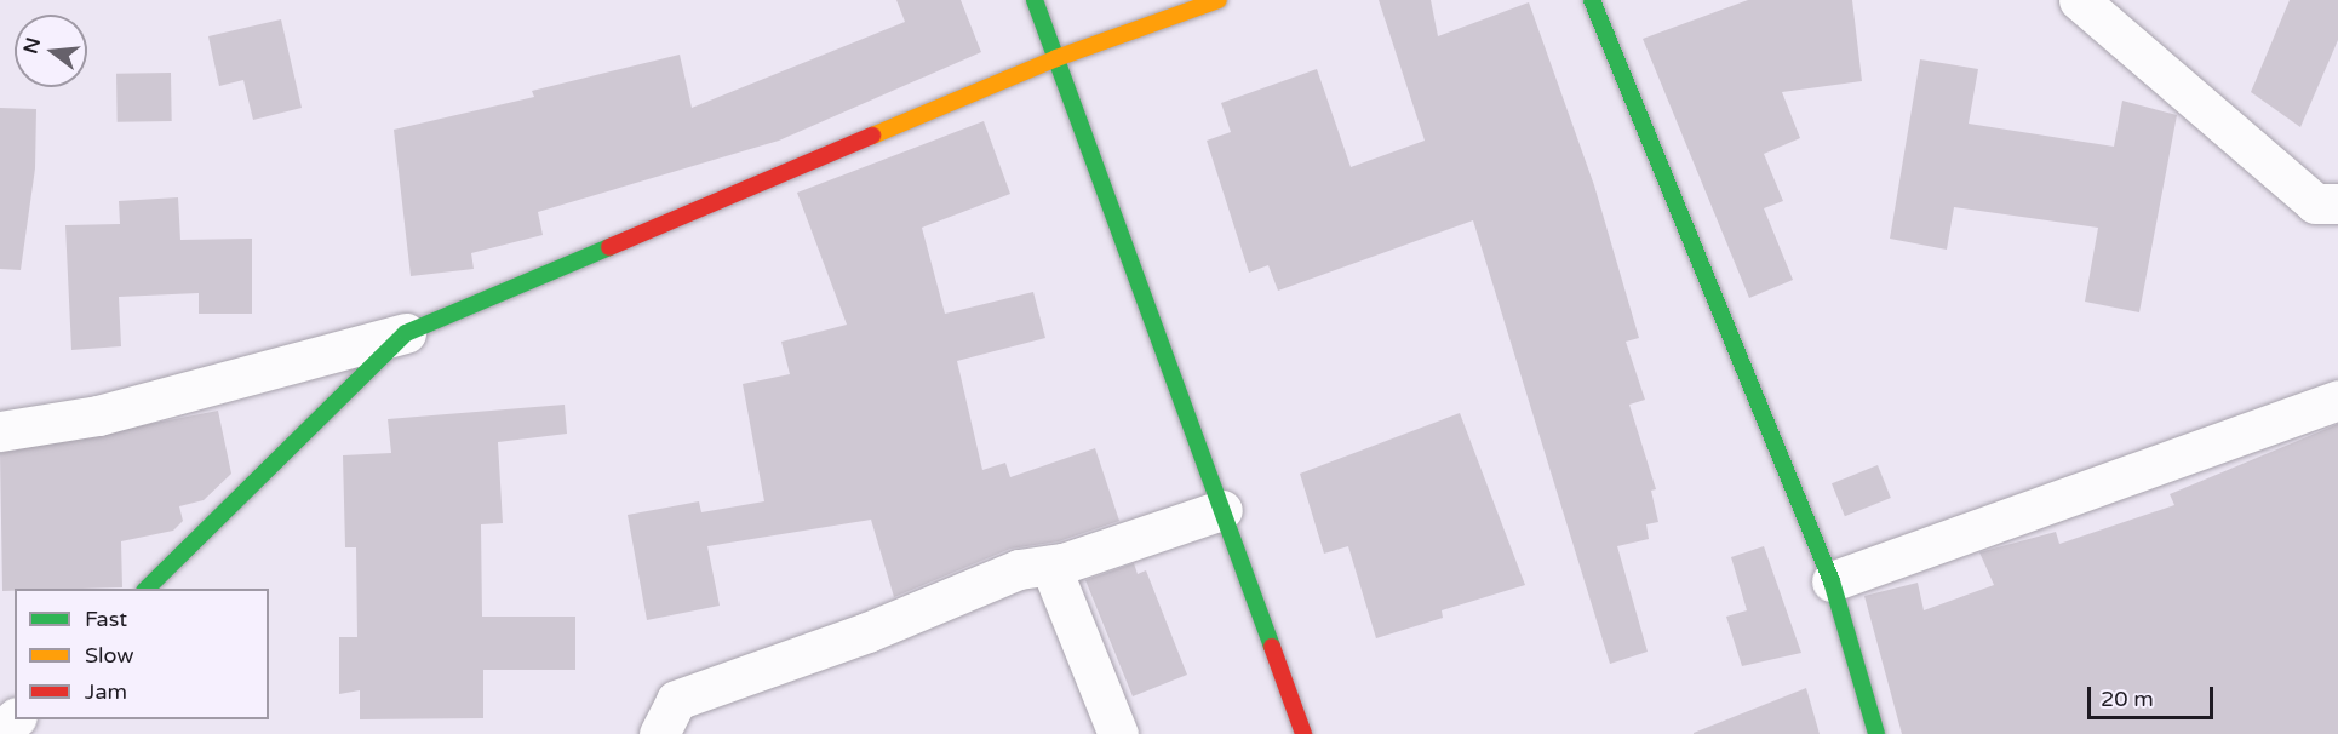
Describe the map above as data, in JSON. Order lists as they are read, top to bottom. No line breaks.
{"legend":["Fast","Slow","Jam"],"scale_bar":"20 m","north":"left"}
